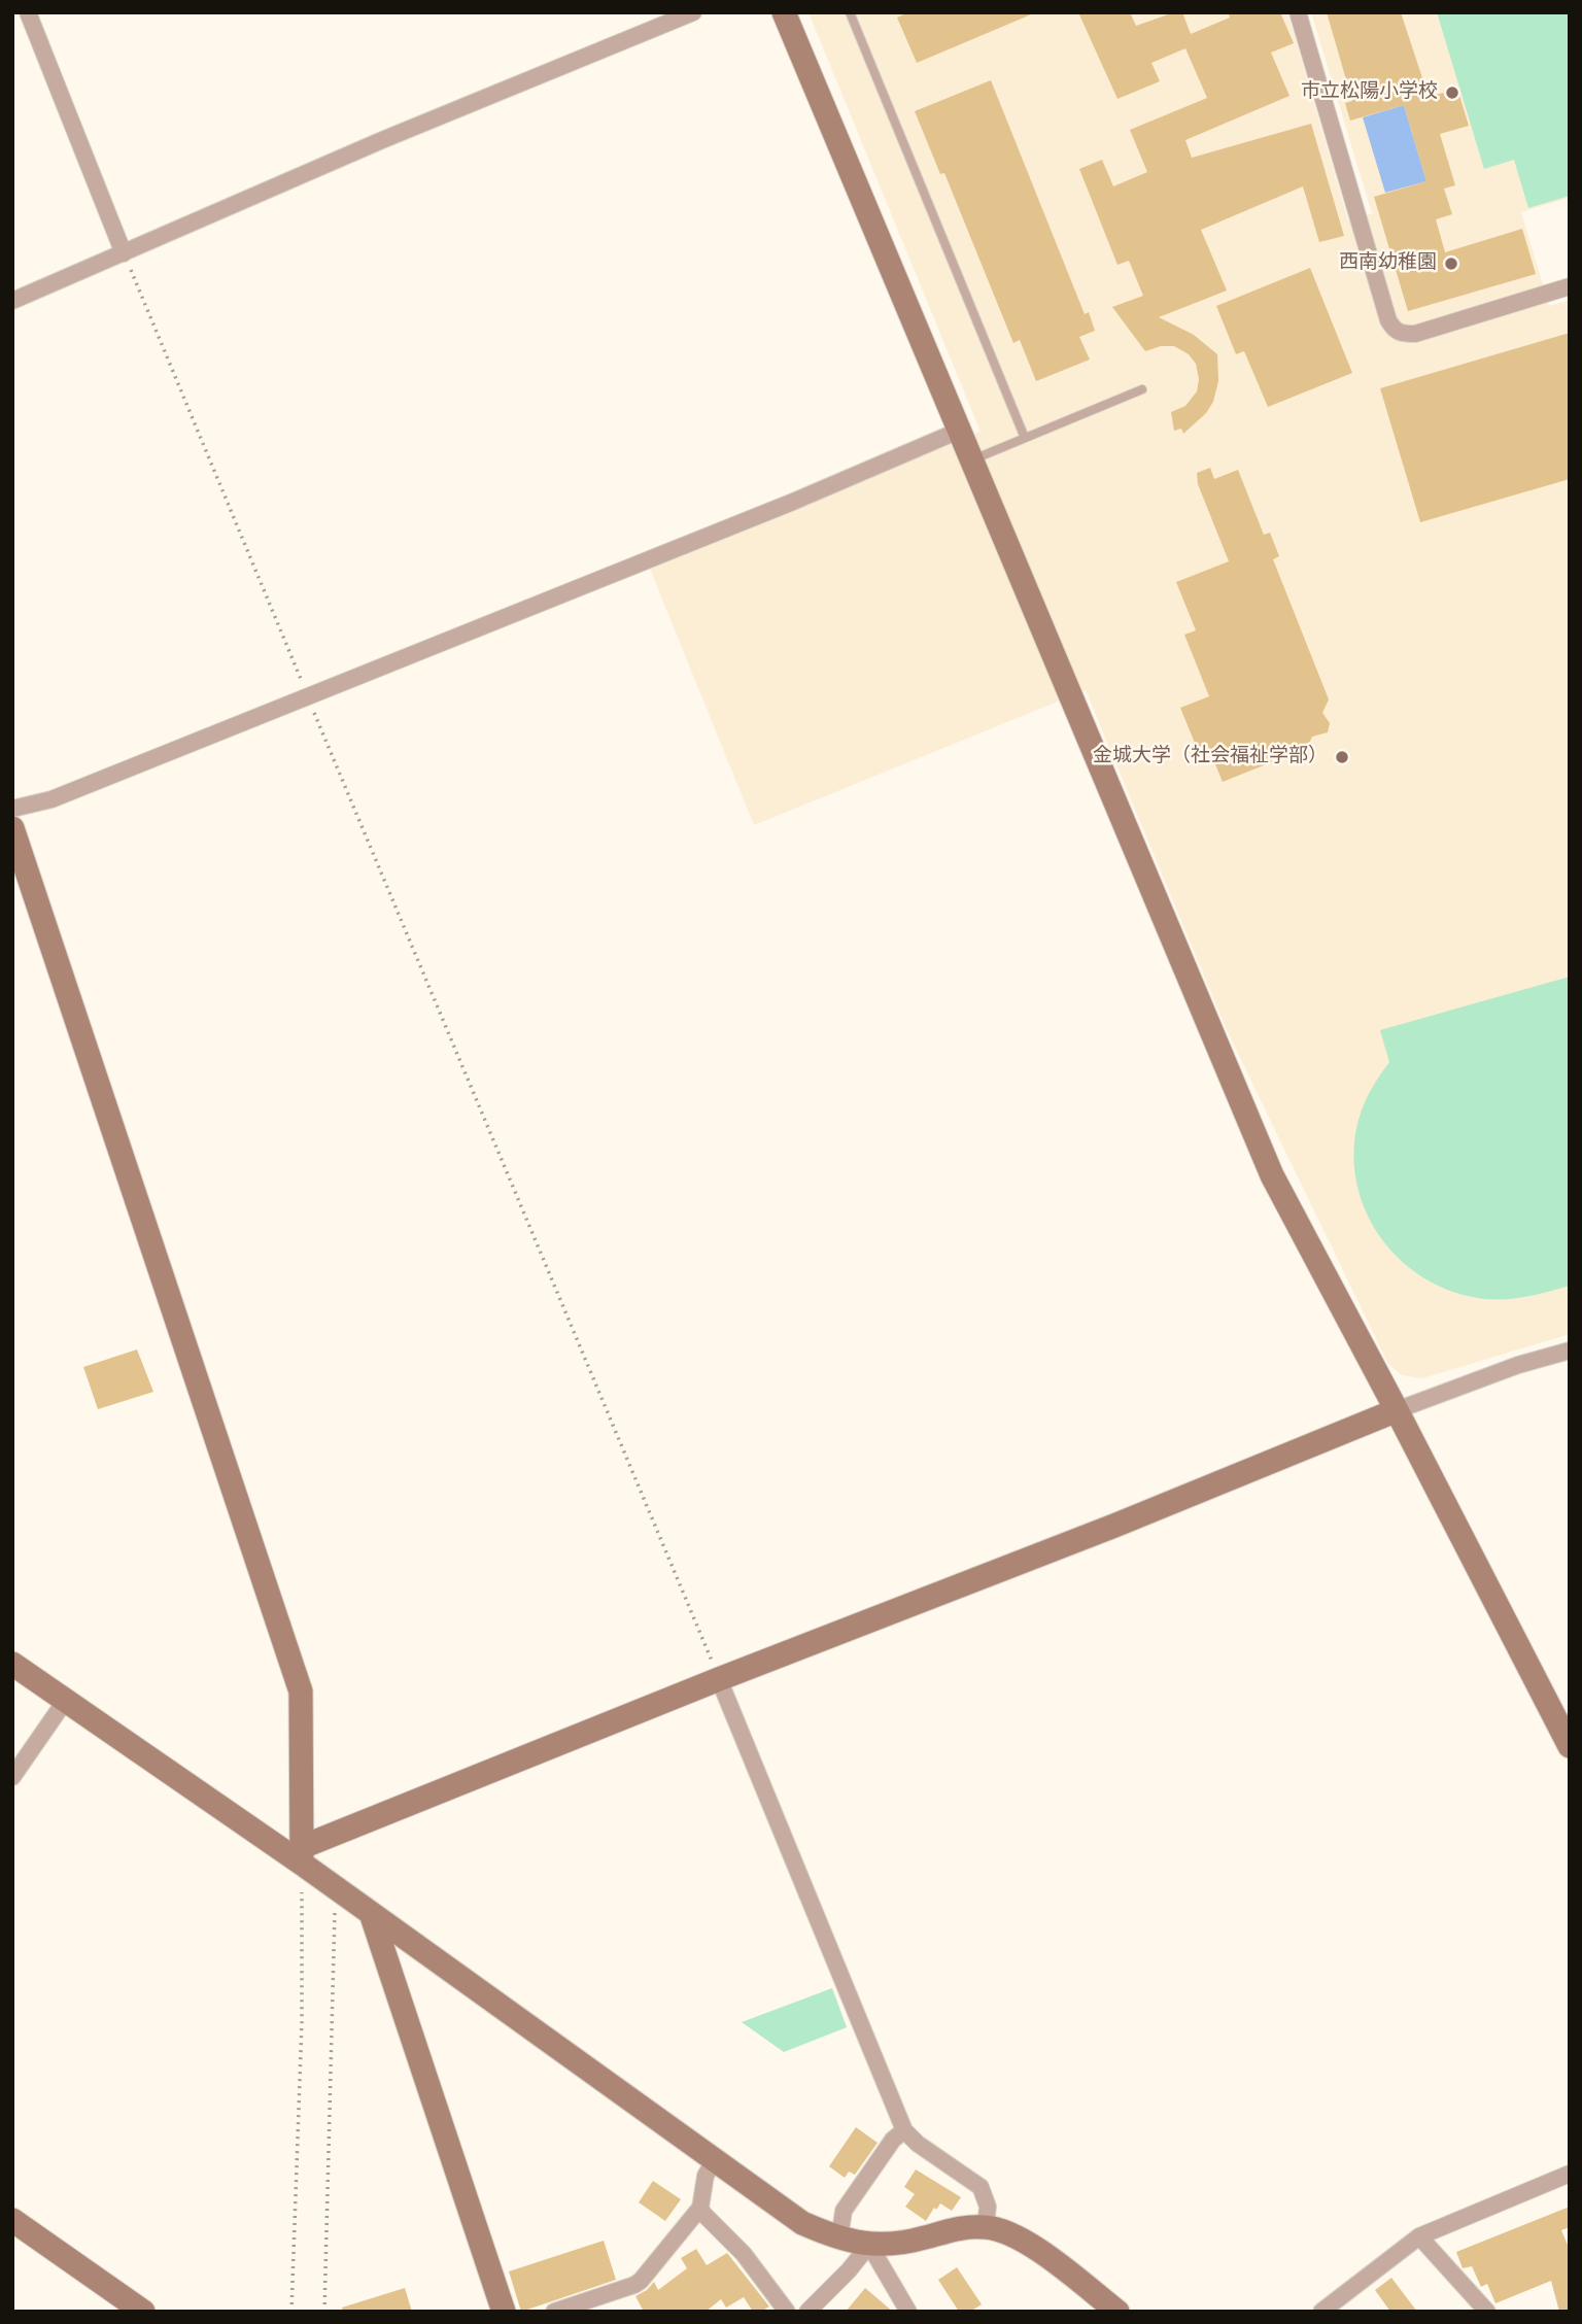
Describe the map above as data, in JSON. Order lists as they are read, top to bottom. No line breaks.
{"places":["市立松陽小学校","西南幼稚園","金城大学（社会福祉学部）"]}
